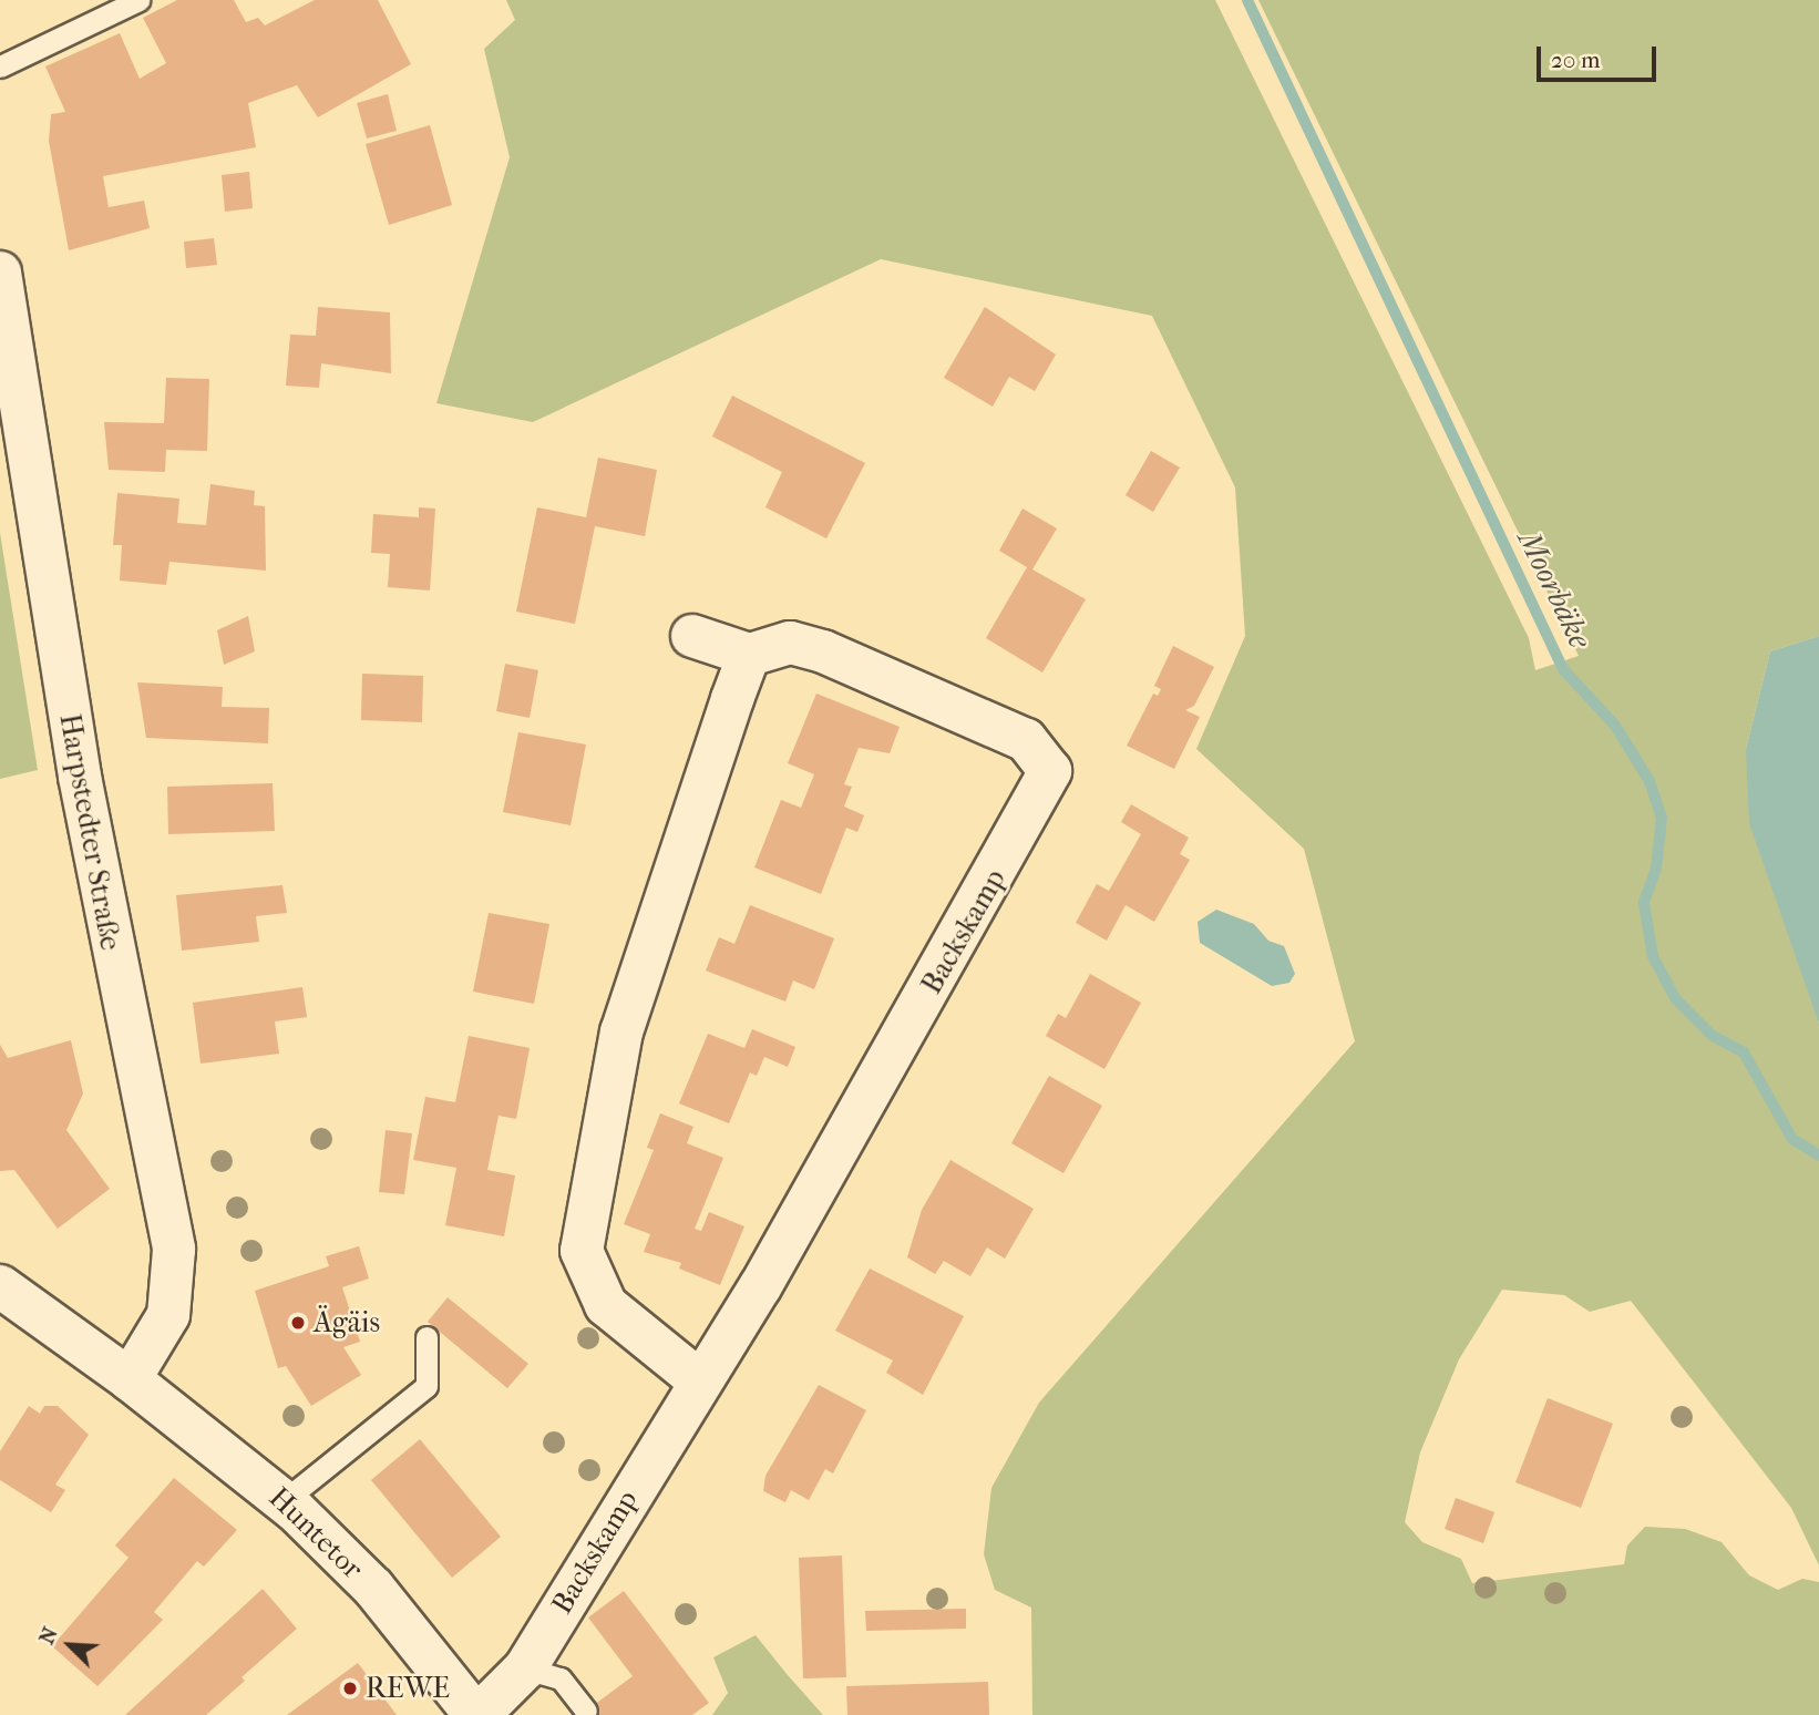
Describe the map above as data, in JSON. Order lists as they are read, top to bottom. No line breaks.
{"streets":{"street":["Harpstedter Straße","Backskamp","Huntetor"]},"crossings":[["Harpstedter Straße","Huntetor"],["Backskamp","Huntetor"]],"water":["Moorbäke"],"places":["Ägäis","REWE"],"scale_bar":"20 m","north":"top left"}
